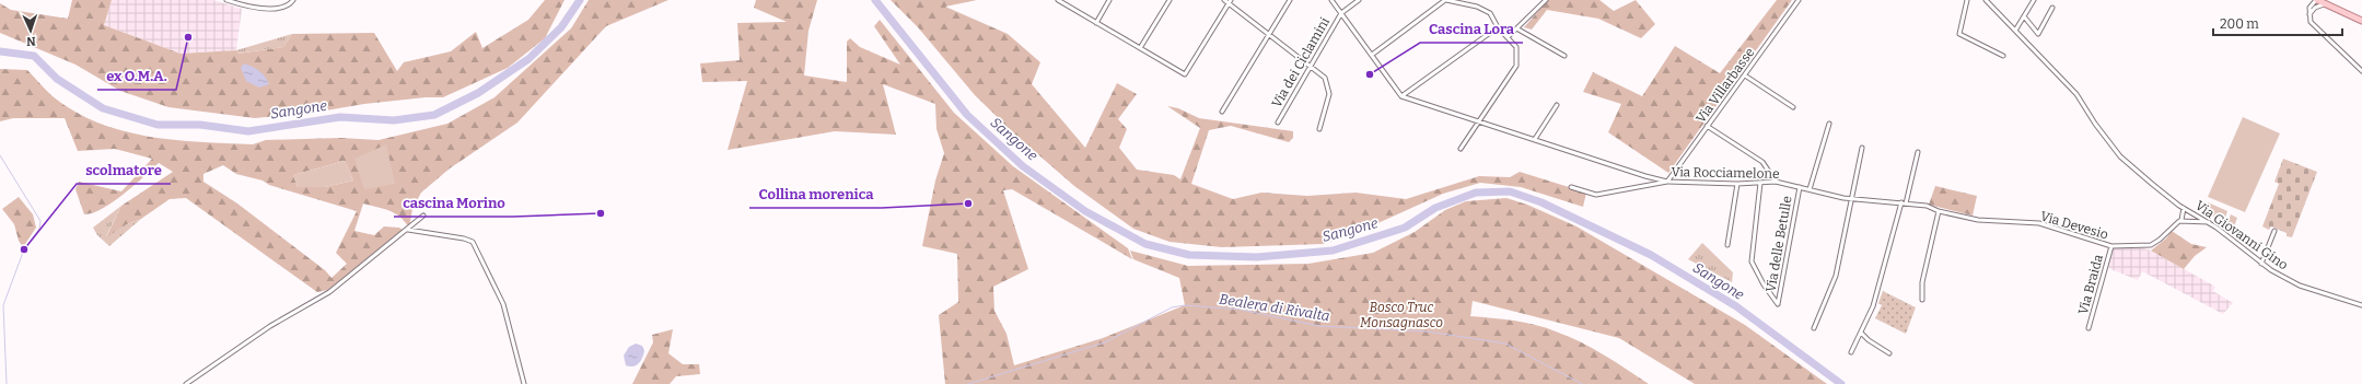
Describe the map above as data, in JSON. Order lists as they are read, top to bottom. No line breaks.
{"streets":{"street":["Via dei Ciclamini","Via Villarbasse","Via Rocciamelone","Via Devesio","Via Giovanni Gino","Via delle Betulle","Via Braida"]},"crossings":[["Via Villarbasse","Via Rocciamelone"],["Via Rocciamelone","Via Devesio"],["Via Rocciamelone","Via delle Betulle"],["Via Devesio","Via Giovanni Gino"],["Via Devesio","Via Braida"]],"water":["Sangone","Bealera di Rivalta"],"parks":["Bosco Truc Monsagnasco"],"places":["ex O.M.A.","Cascina Lora","Collina morenica","cascina Morino","scolmatore"],"scale_bar":"200 m","north":"bottom"}
